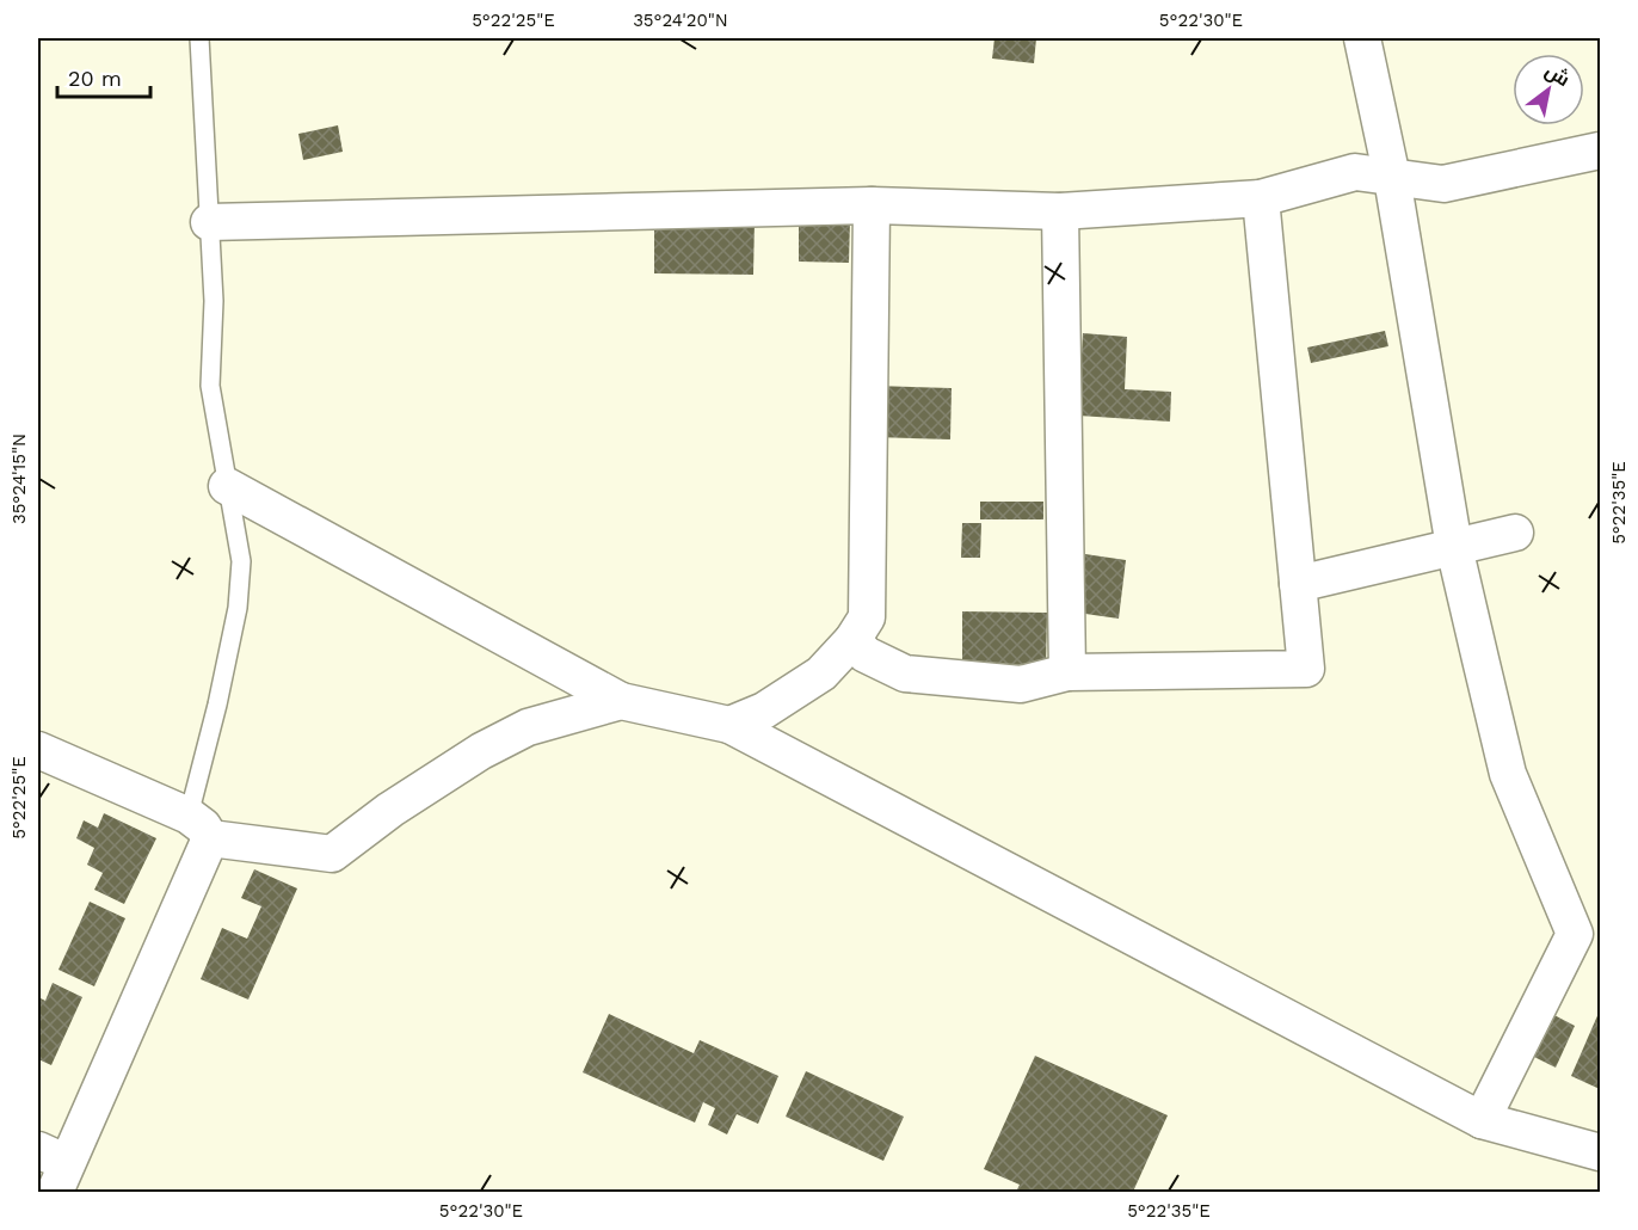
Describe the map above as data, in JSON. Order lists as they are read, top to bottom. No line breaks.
{"scale_bar":"20 m","north":"top right","coordinates":["5°22'25\"E","35°24'20\"N","5°22'30\"E","35°24'15\"N","5°22'35\"E"]}
